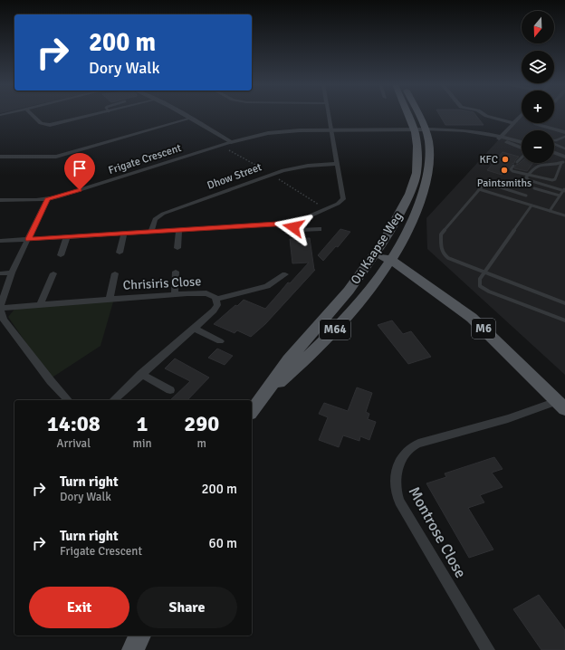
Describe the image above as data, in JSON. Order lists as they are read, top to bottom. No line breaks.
{"streets":{"main road":["Ou Kaapse Weg","M6","M64"],"street":["Frigate Crescent","Dhow Street","Chrisiris Close","Montrose Close"]},"crossings":[["Ou Kaapse Weg","M6"],["M6","Montrose Close"]],"places":["KFC","Paintsmiths"],"north":"bottom","page":{"map_buttons":["+","−"],"turn":["200 m","Dory Walk"],"eta":["14:08","Arrival","1","min","290","m"],"list":[{"name":"Turn right","note":"Dory Walk","value":"200 m"},{"name":"Turn right","note":"Frigate Crescent","value":"60 m"}],"buttons":["Exit","Share"]}}
